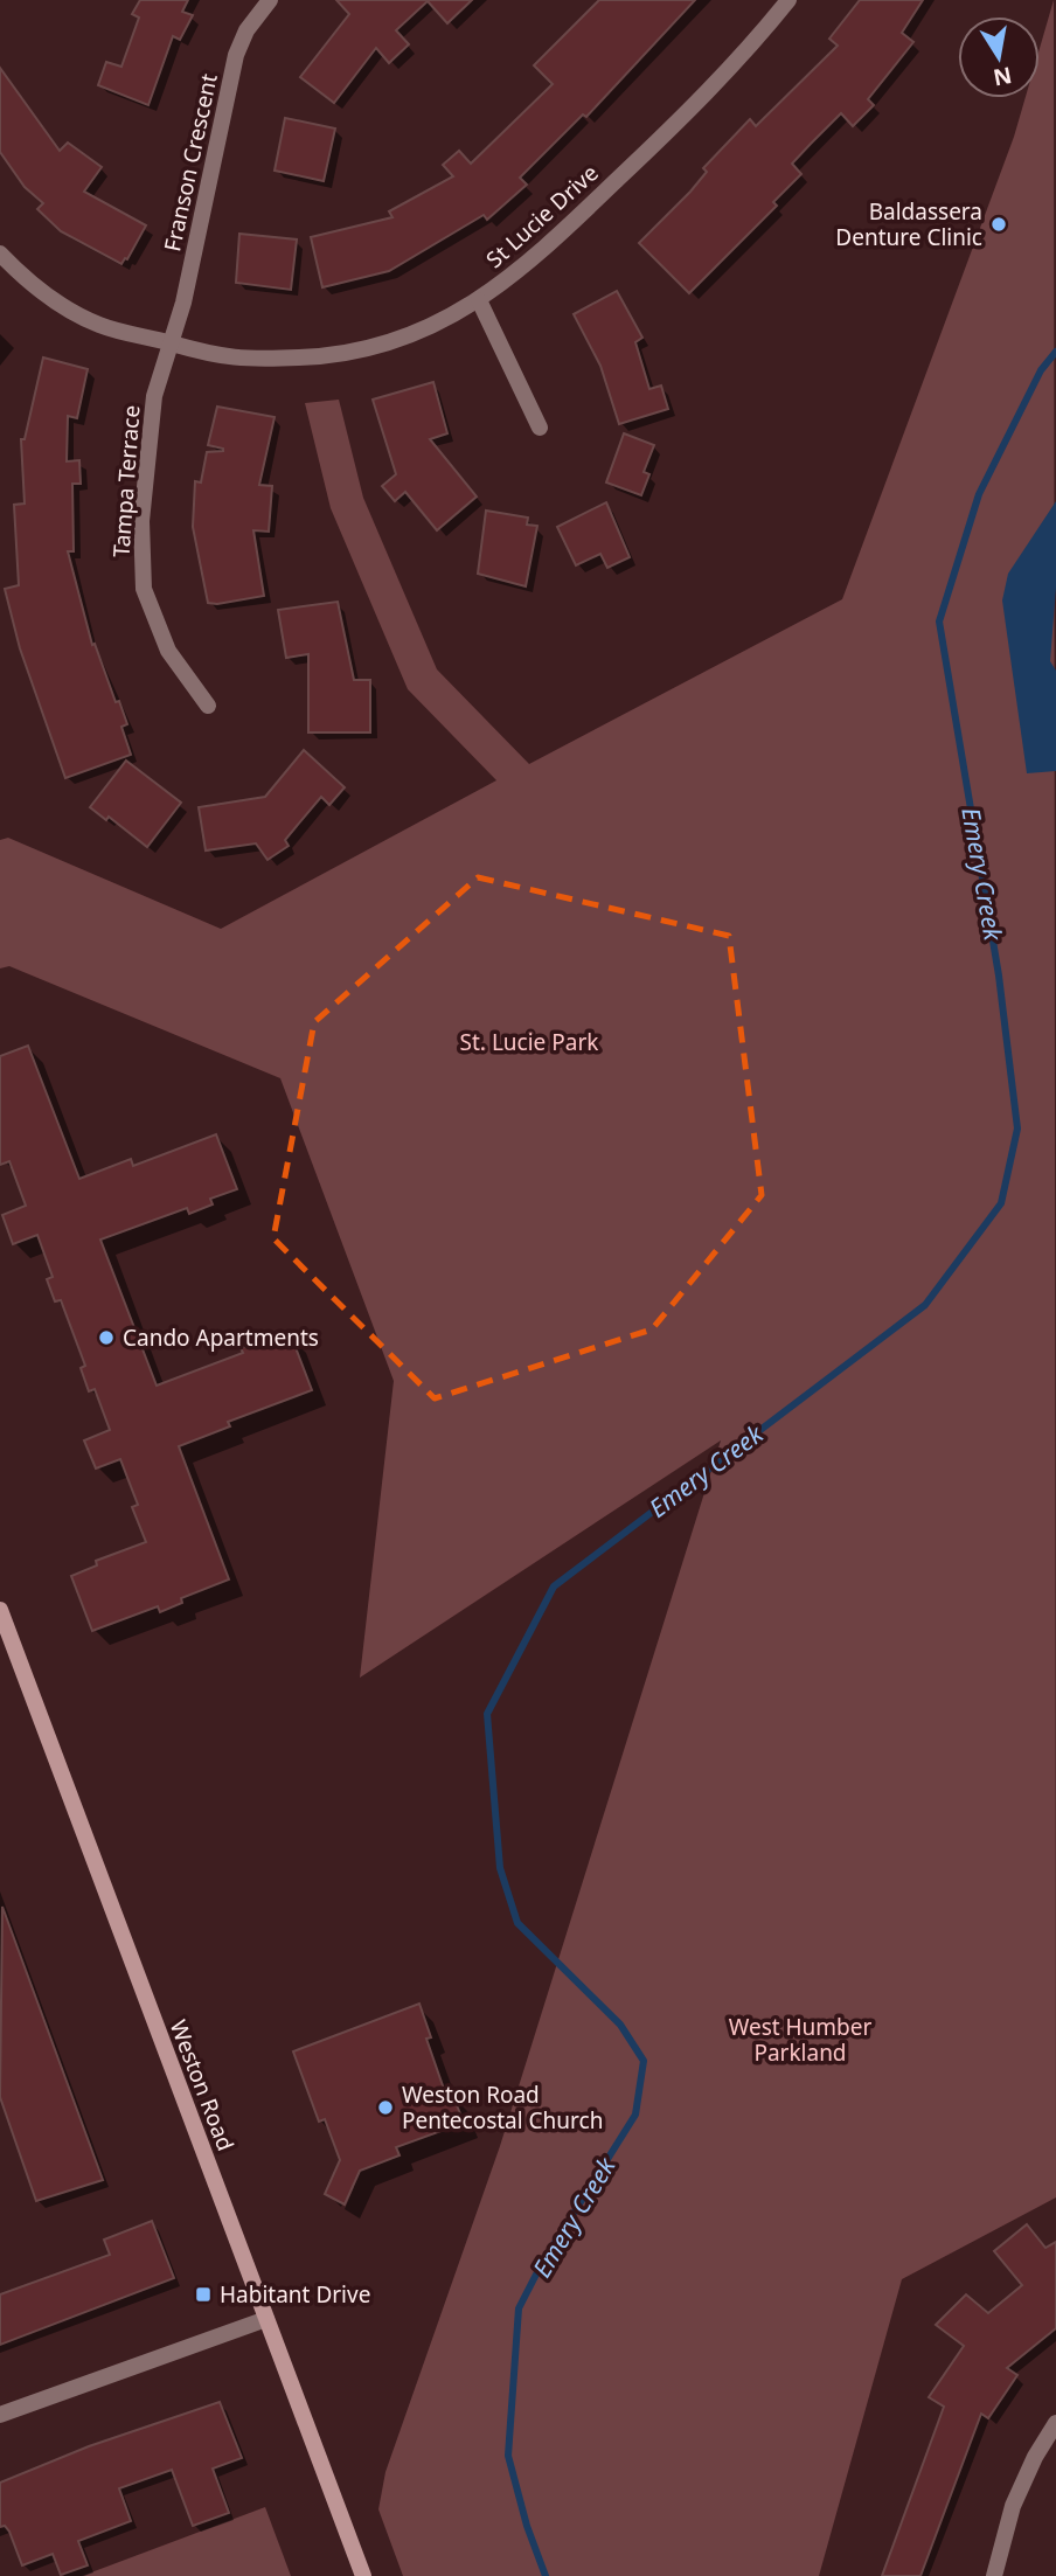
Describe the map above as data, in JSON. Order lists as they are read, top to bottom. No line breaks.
{"streets":{"main road":["Weston Road"],"street":["Franson Crescent","St Lucie Drive","Tampa Terrace"]},"crossings":[["Franson Crescent","St Lucie Drive"],["Franson Crescent","Tampa Terrace"],["St Lucie Drive","Tampa Terrace"]],"water":["Emery Creek"],"parks":["St. Lucie Park","West Humber Parkland"],"places":{"other":["Baldassera Denture Clinic","Cando Apartments","Weston Road Pentecostal Church"],"transit":["Habitant Drive"]},"north":"bottom"}
